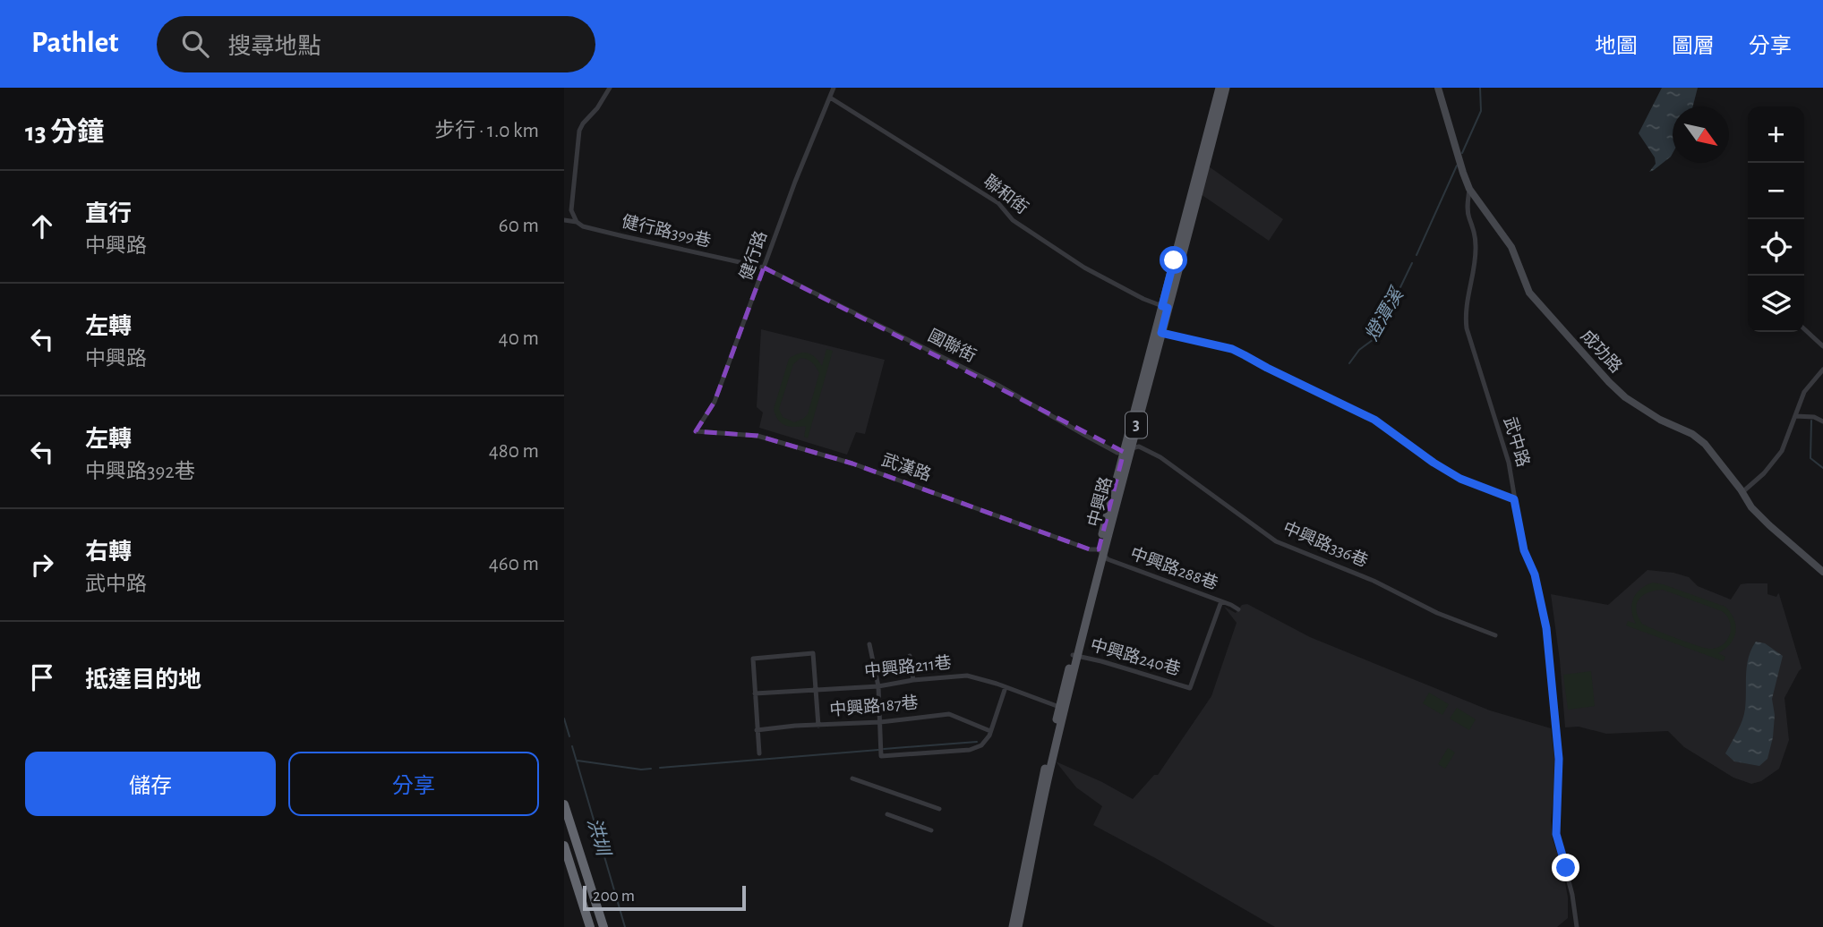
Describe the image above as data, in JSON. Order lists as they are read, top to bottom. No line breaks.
{"streets":{"main road":["3","中興路"],"street":["聯和街","健行路399巷","健行路","國聯街","成功路","武中路","武漢路","中興路336巷","中興路288巷","中興路240巷","中興路211巷","中興路187巷"]},"crossings":[["聯和街","健行路"],["聯和街","中興路"],["健行路399巷","健行路"],["健行路399巷","國聯街"],["健行路","國聯街"],["健行路","武漢路"],["國聯街","中興路"],["國聯街","中興路336巷"],["成功路","武中路"],["武漢路","中興路"],["武漢路","中興路288巷"],["中興路","中興路336巷"],["中興路","中興路288巷"],["中興路","中興路240巷"],["中興路","中興路211巷"],["中興路288巷","中興路240巷"]],"water":["燈潭溪","洪圳"],"scale_bar":"200 m","north":"bottom right","page":{"header":"Pathlet","search":"搜尋地點","nav":["地圖","圖層","分享"],"heading":["13 分鐘","步行 · 1.0 km"],"map_buttons":["+","−"],"list":[["直行","中興路","60 m"],["左轉","中興路","40 m"],["左轉","中興路392巷","480 m"],["右轉","武中路","460 m"],"抵達目的地"],"buttons":["儲存","分享"],"scale":"200 m"}}
